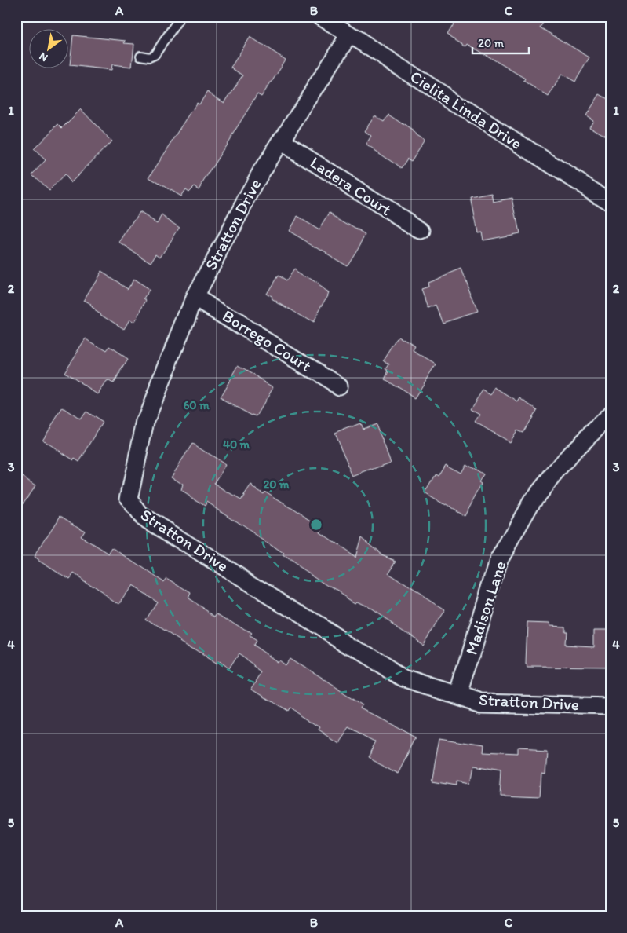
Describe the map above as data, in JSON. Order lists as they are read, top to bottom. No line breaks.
{"streets":{"street":["Cielita Linda Drive","Ladera Court","Stratton Drive","Borrego Court","Madison Lane"]},"crossings":[["Cielita Linda Drive","Stratton Drive"],["Ladera Court","Stratton Drive"],["Stratton Drive","Borrego Court"],["Stratton Drive","Madison Lane"]],"scale_bar":"20 m","north":"bottom left","grid":{"columns":["A","B","C"],"rows":["1","2","3","4","5"]},"rings":["60 m","40 m","20 m"]}
